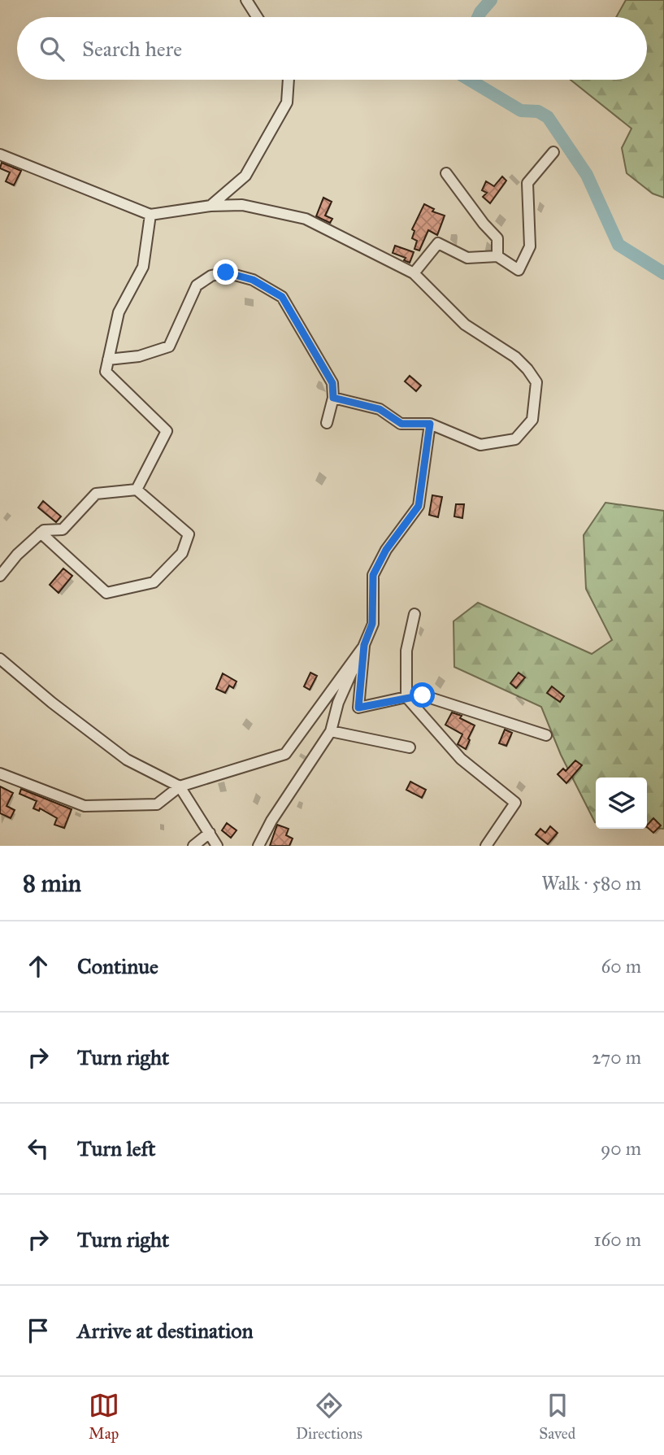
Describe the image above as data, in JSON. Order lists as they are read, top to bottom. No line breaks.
{"page":{"search":"Search here","heading":["8 min","Walk · 580 m"],"list":[["Continue","60 m"],["Turn right","270 m"],["Turn left","90 m"],["Turn right","160 m"],"Arrive at destination"],"nav":["Map","Directions","Saved"]}}
